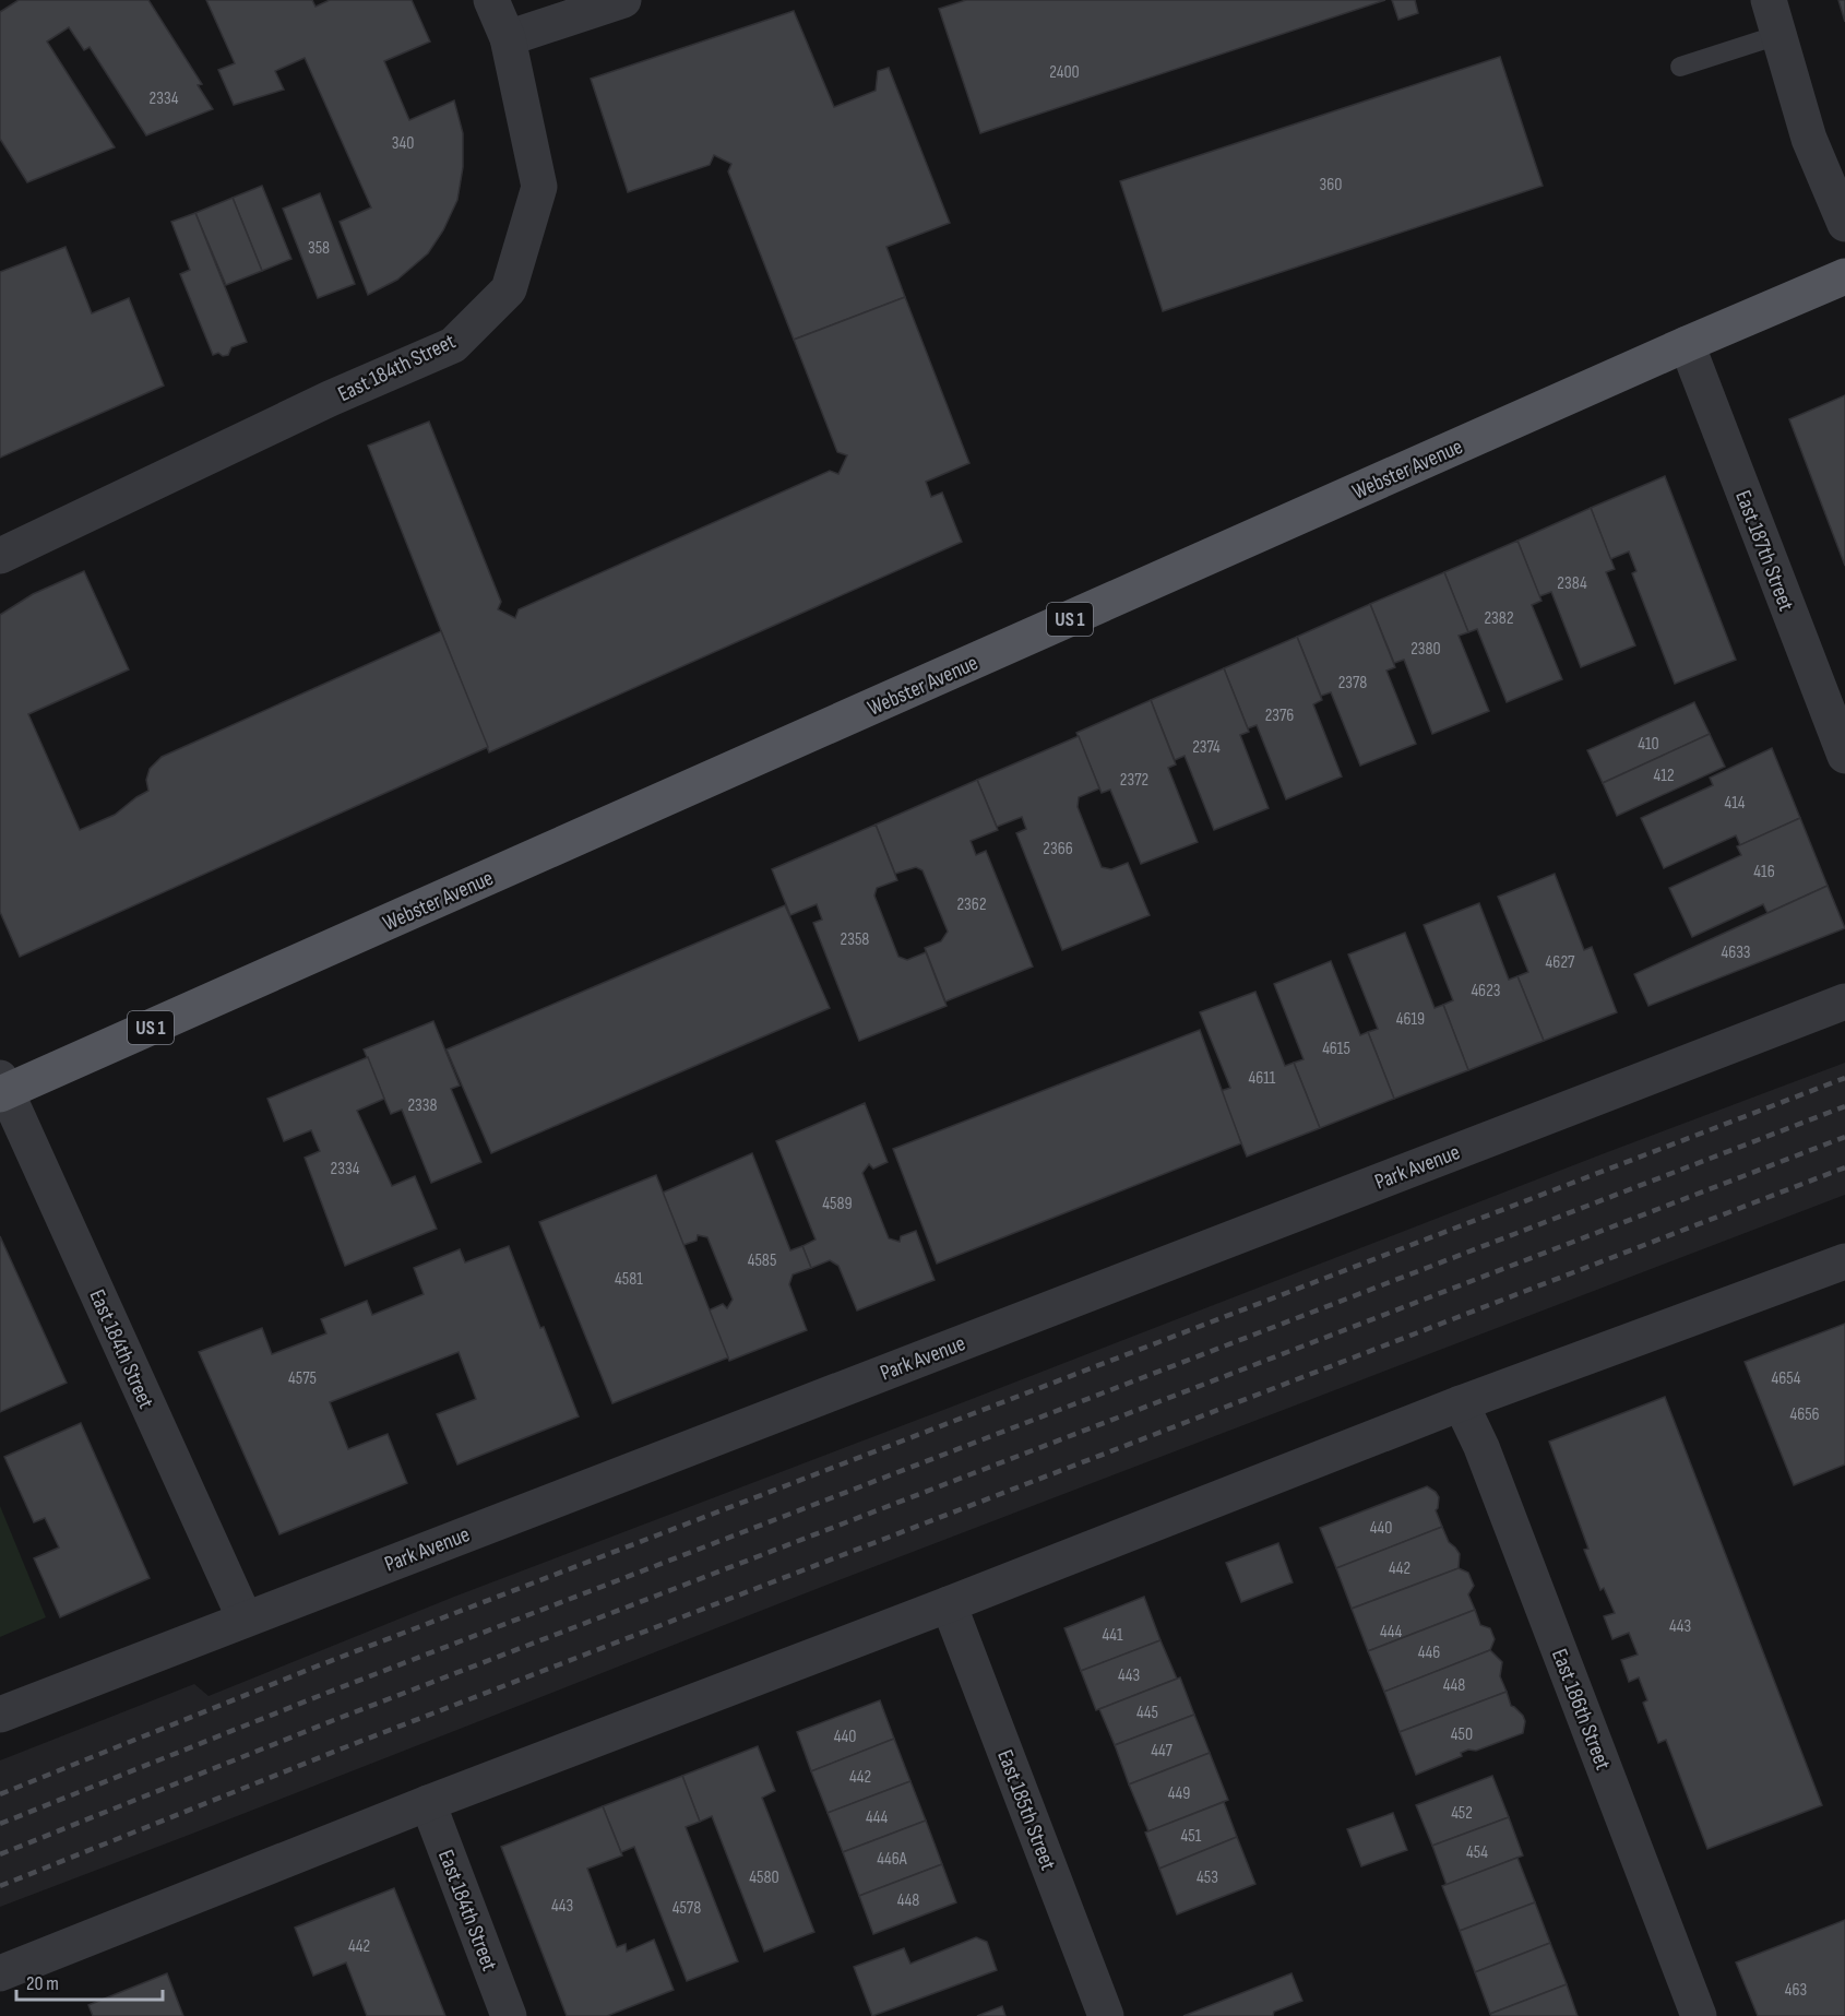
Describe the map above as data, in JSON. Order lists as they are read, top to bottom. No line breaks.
{"streets":{"main road":["Webster Avenue","US 1"],"street":["East 184th Street","East 187th Street","Park Avenue","East 186th Street","East 185th Street"]},"crossings":[["East 184th Street","Webster Avenue"],["East 184th Street","Park Avenue"],["Webster Avenue","East 187th Street"]],"house_numbers":["2400","2334","340","360","358","2384","2382","2380","2378","2376","410","2374","412","2372","414","2366","416","2362","2358","4633","4627","4623","4619","4615","4611","2338","2334","4589","4585","4581","4575","4654","4656","440","442","443","444","441","446","443","448","445","450","440","447","442","449","452","444","451","454","446A","4580","453","448","443","4578","442","463"],"scale_bar":"20 m"}
